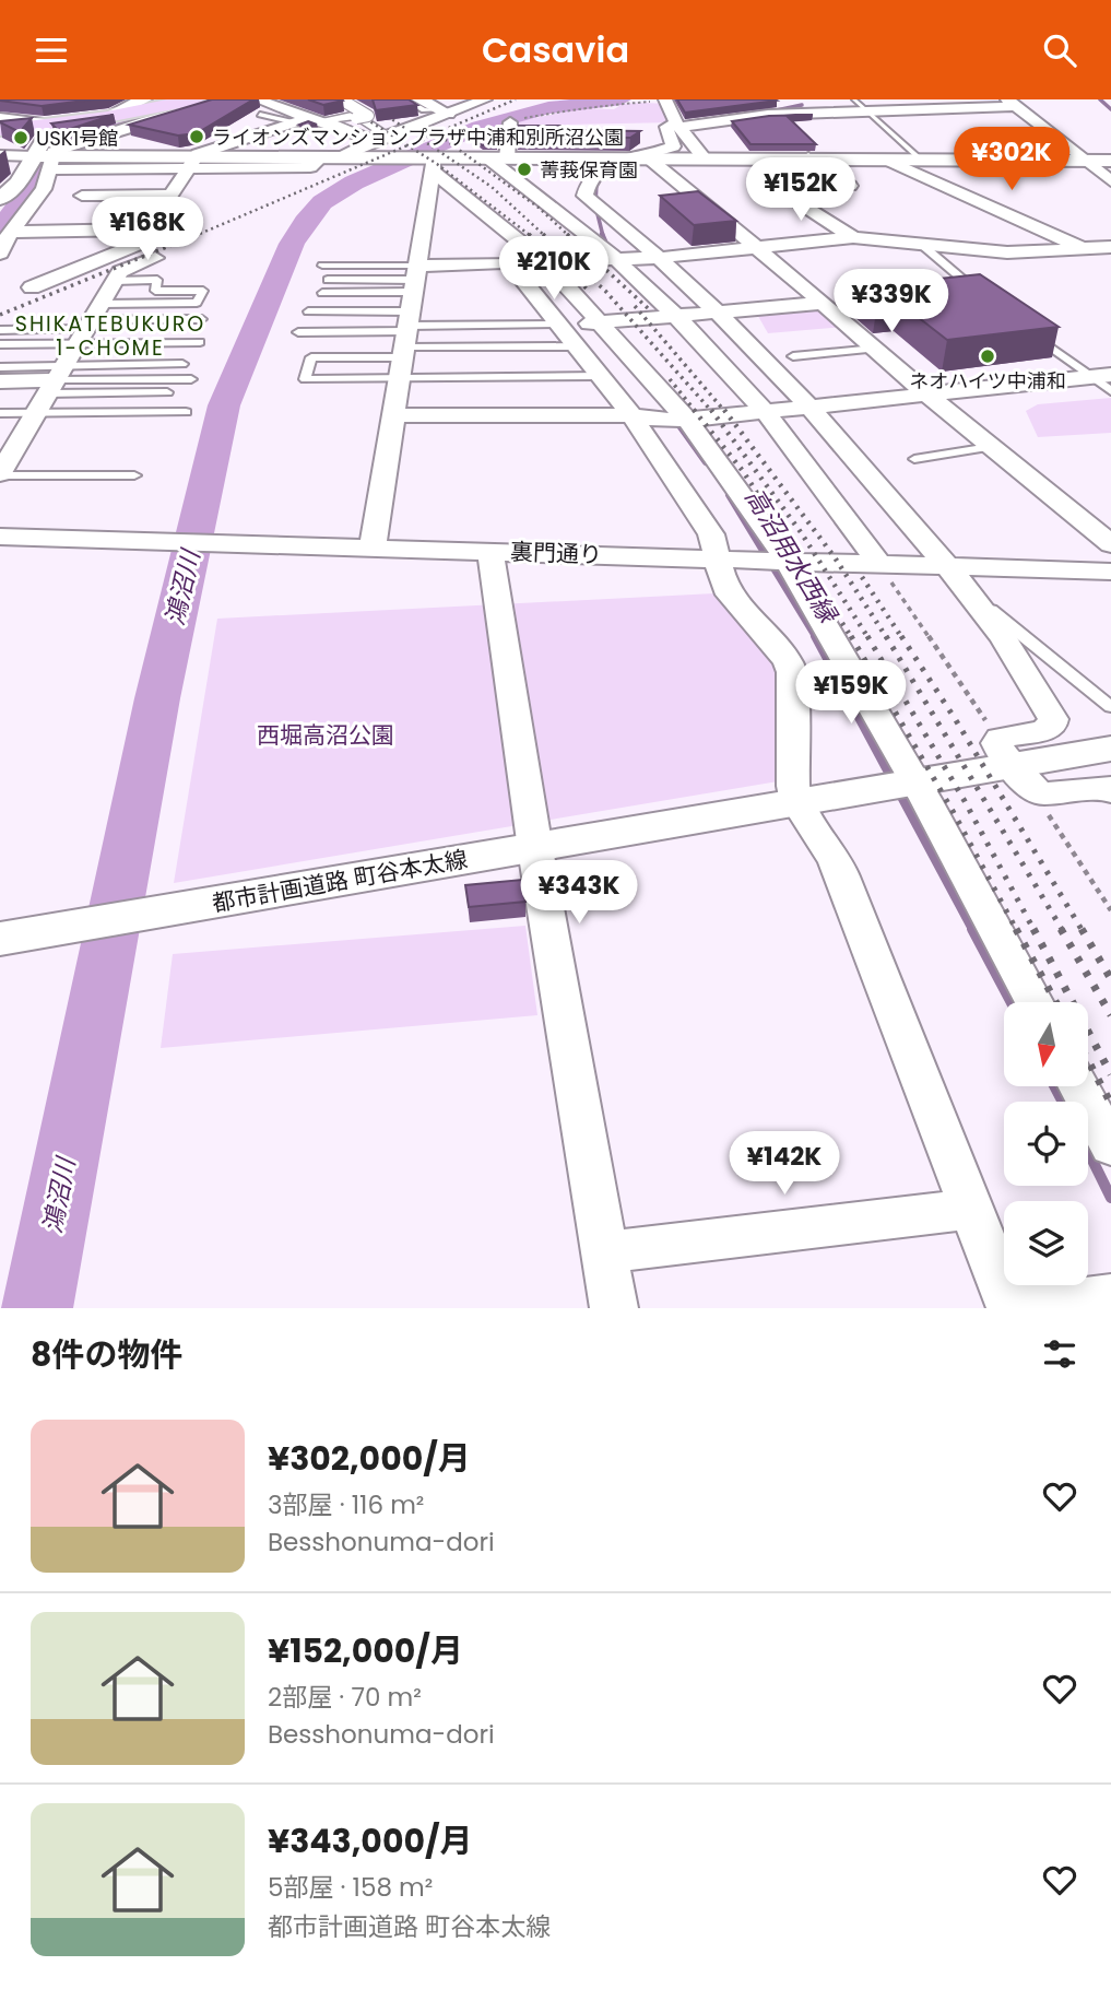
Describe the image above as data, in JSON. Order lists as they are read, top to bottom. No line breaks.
{"streets":{"street":["裏門通り","都市計画道路 町谷本太線"]},"districts":["SHIKATEBUKURO 1-CHOME"],"water":["高沼用水西縁","鴻沼川"],"parks":["西堀高沼公園"],"places":["ライオンズマンションプラザ中浦和別所沼公園","USK1号館","菁莪保育園","ネオハイツ中浦和"],"north":"bottom","page":{"header":"Casavia","price":["¥302K","¥152K","¥168K","¥210K","¥339K","¥159K","¥343K","¥142K"],"heading":"8件の物件","list":[{"name":"¥302,000/月","note":"3部屋 · 116 m² · Besshonuma-dori"},{"name":"¥152,000/月","note":"2部屋 · 70 m² · Besshonuma-dori"},{"name":"¥343,000/月","note":"5部屋 · 158 m² · 都市計画道路 町谷本太線"}]}}
